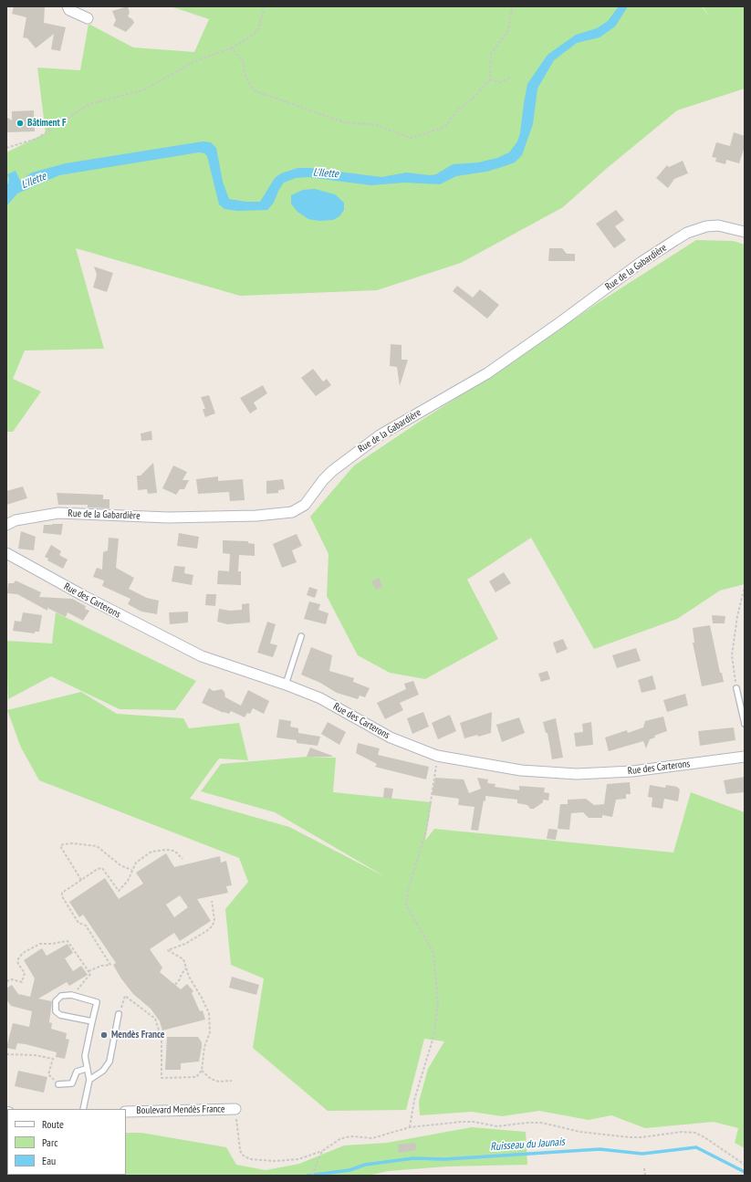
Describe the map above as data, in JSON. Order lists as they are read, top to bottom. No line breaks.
{"streets":{"street":["Rue de la Gabardière","Rue des Carterons","Boulevard Mendès France"]},"water":["L'Ilette","Ruisseau du Jaunais"],"places":["Bâtiment F","Mendès France"],"legend":["Route","Parc","Eau"]}
